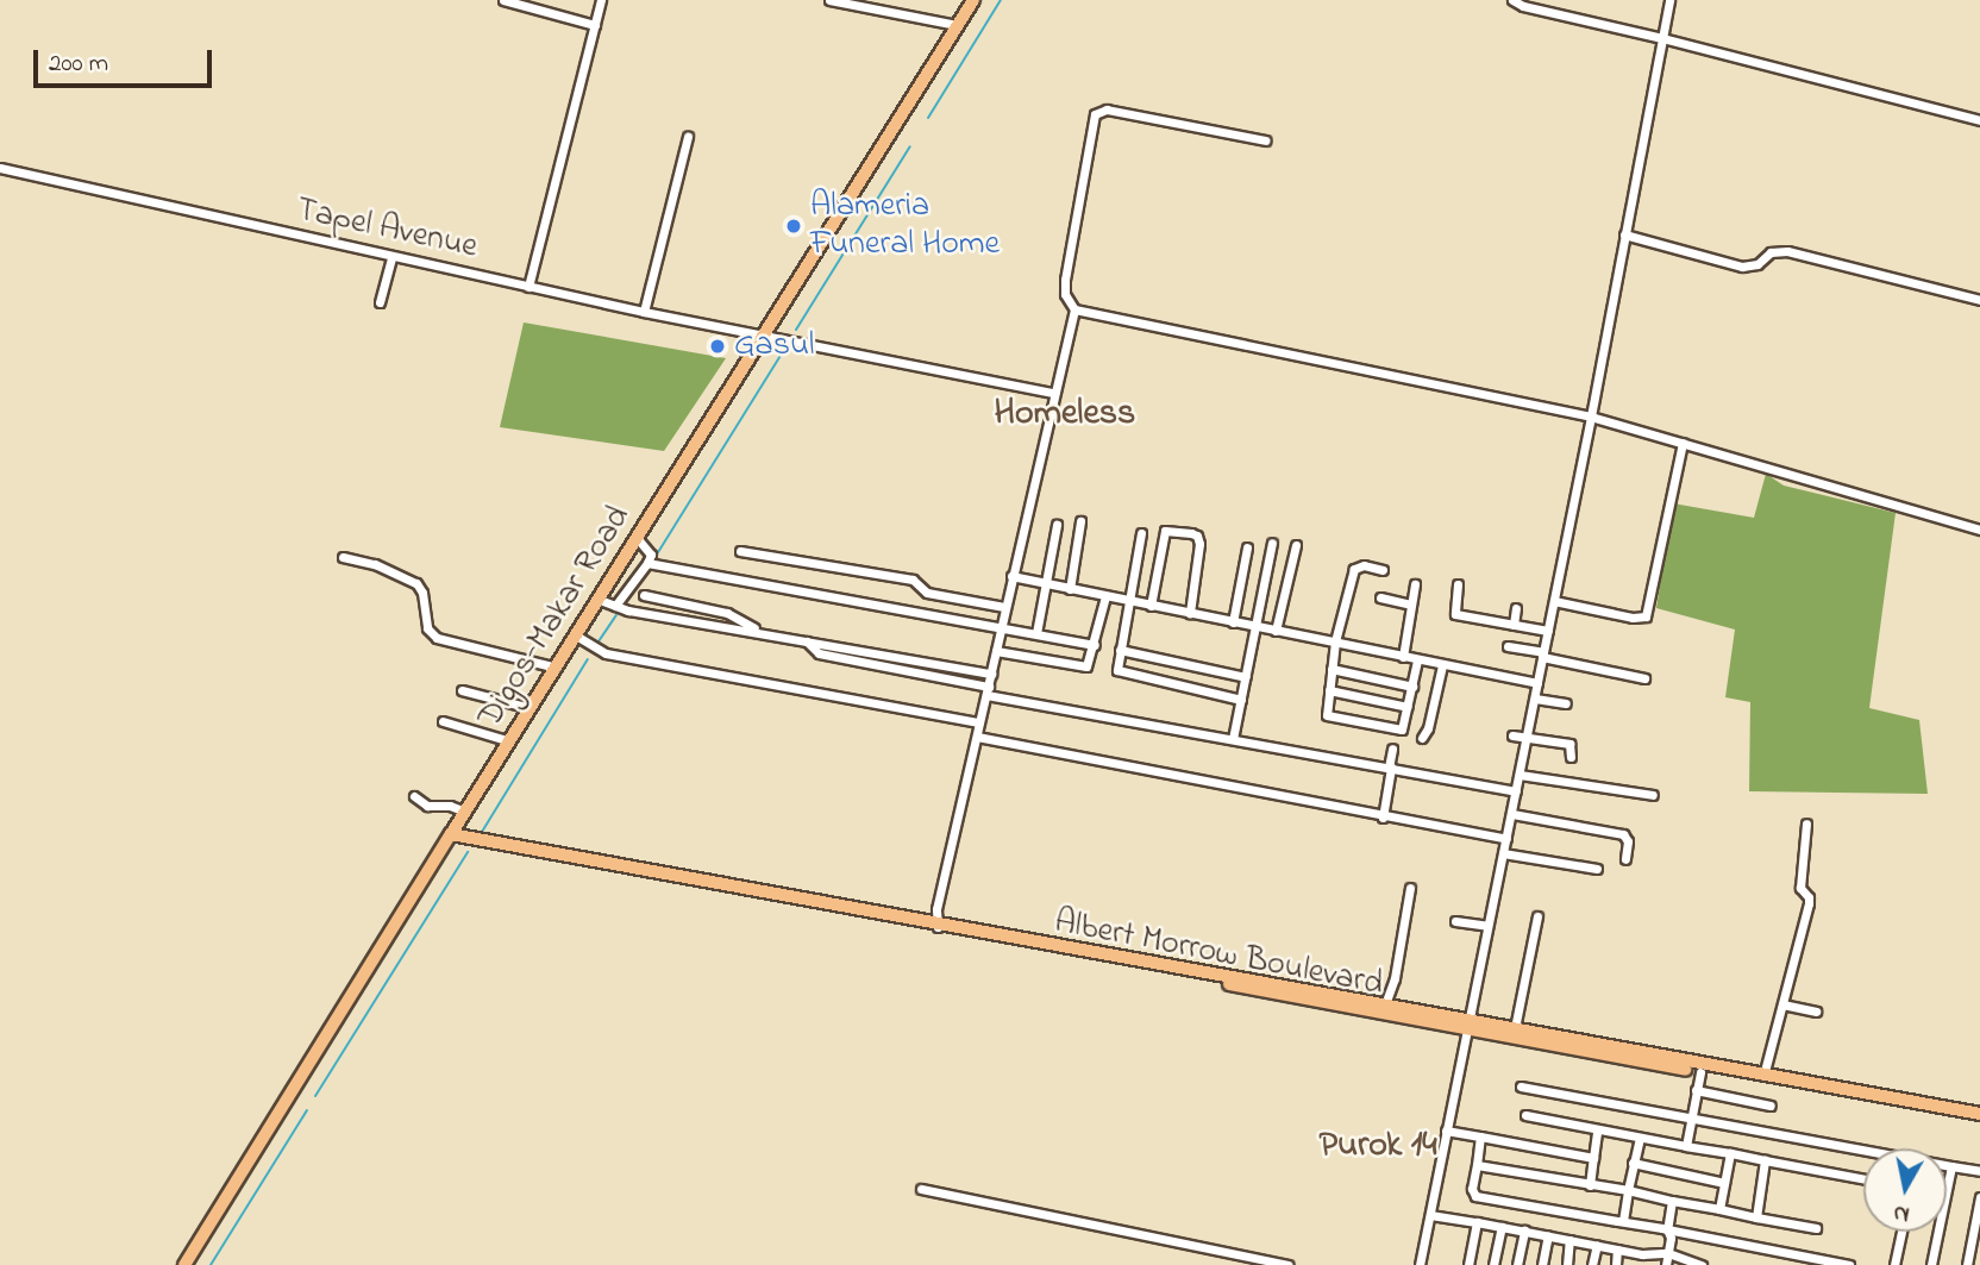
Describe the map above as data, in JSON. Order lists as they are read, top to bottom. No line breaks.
{"streets":{"highway":["Digos-Makar Road","Albert Morrow Boulevard"],"street":["Tapel Avenue"]},"crossings":[["Tapel Avenue","Digos-Makar Road"],["Digos-Makar Road","Albert Morrow Boulevard"]],"districts":["Homeless","Purok 14"],"places":["Alameria Funeral Home","Gasul"],"scale_bar":"200 m","north":"bottom"}
